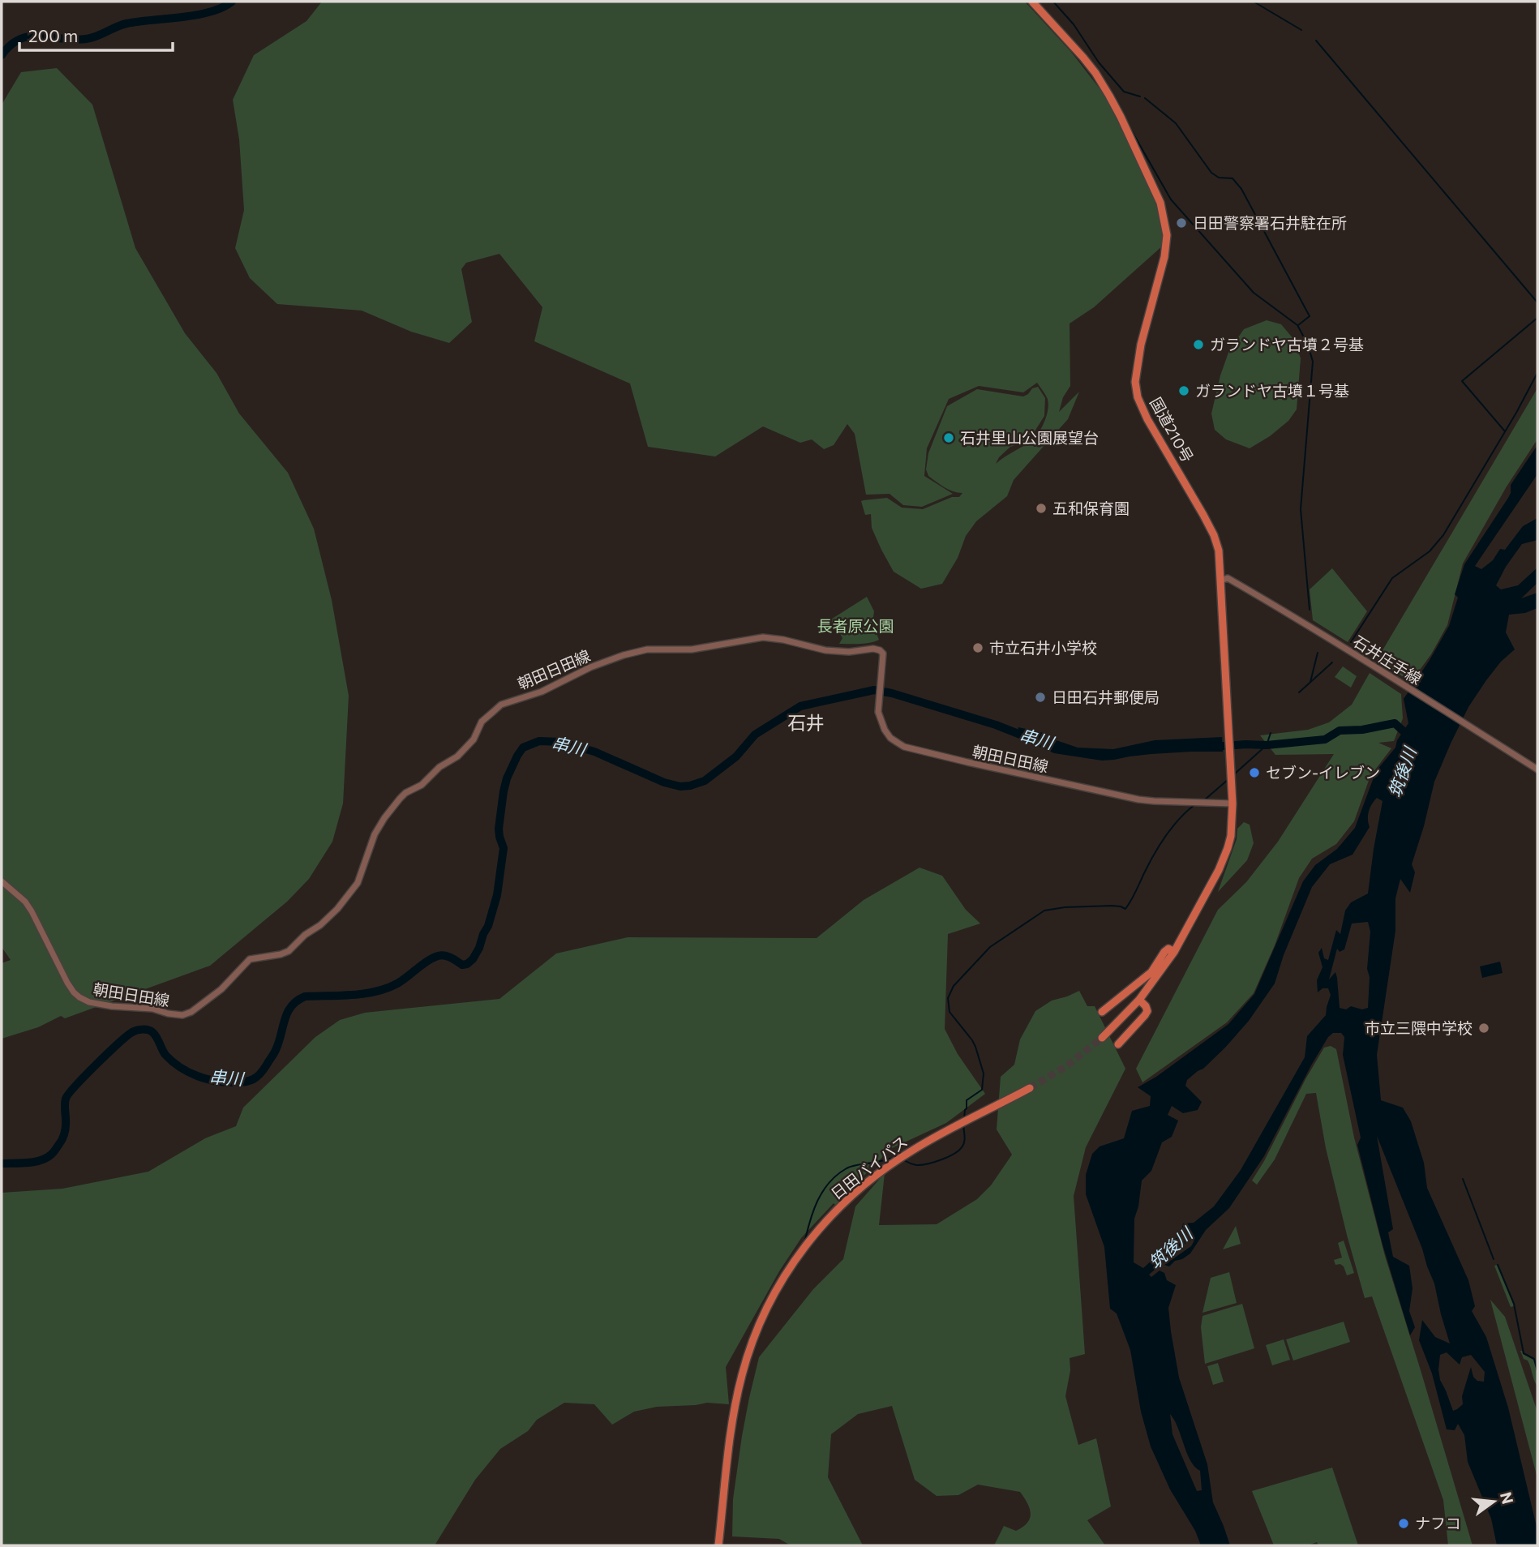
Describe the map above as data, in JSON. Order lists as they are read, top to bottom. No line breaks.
{"streets":{"highway":["国道210号","日田バイパス"],"main road":["石井庄手線","朝田日田線"]},"crossings":[["国道210号","石井庄手線"],["国道210号","朝田日田線"]],"districts":["石井"],"water":["串川","筑後川"],"parks":["長者原公園"],"places":["日田警察署石井駐在所","ガランドヤ古墳２号基","ガランドヤ古墳１号基","石井里山公園展望台","五和保育園","市立石井小学校","日田石井郵便局","セブン-イレブン","市立三隈中学校","ナフコ"],"scale_bar":"200 m","north":"right"}
